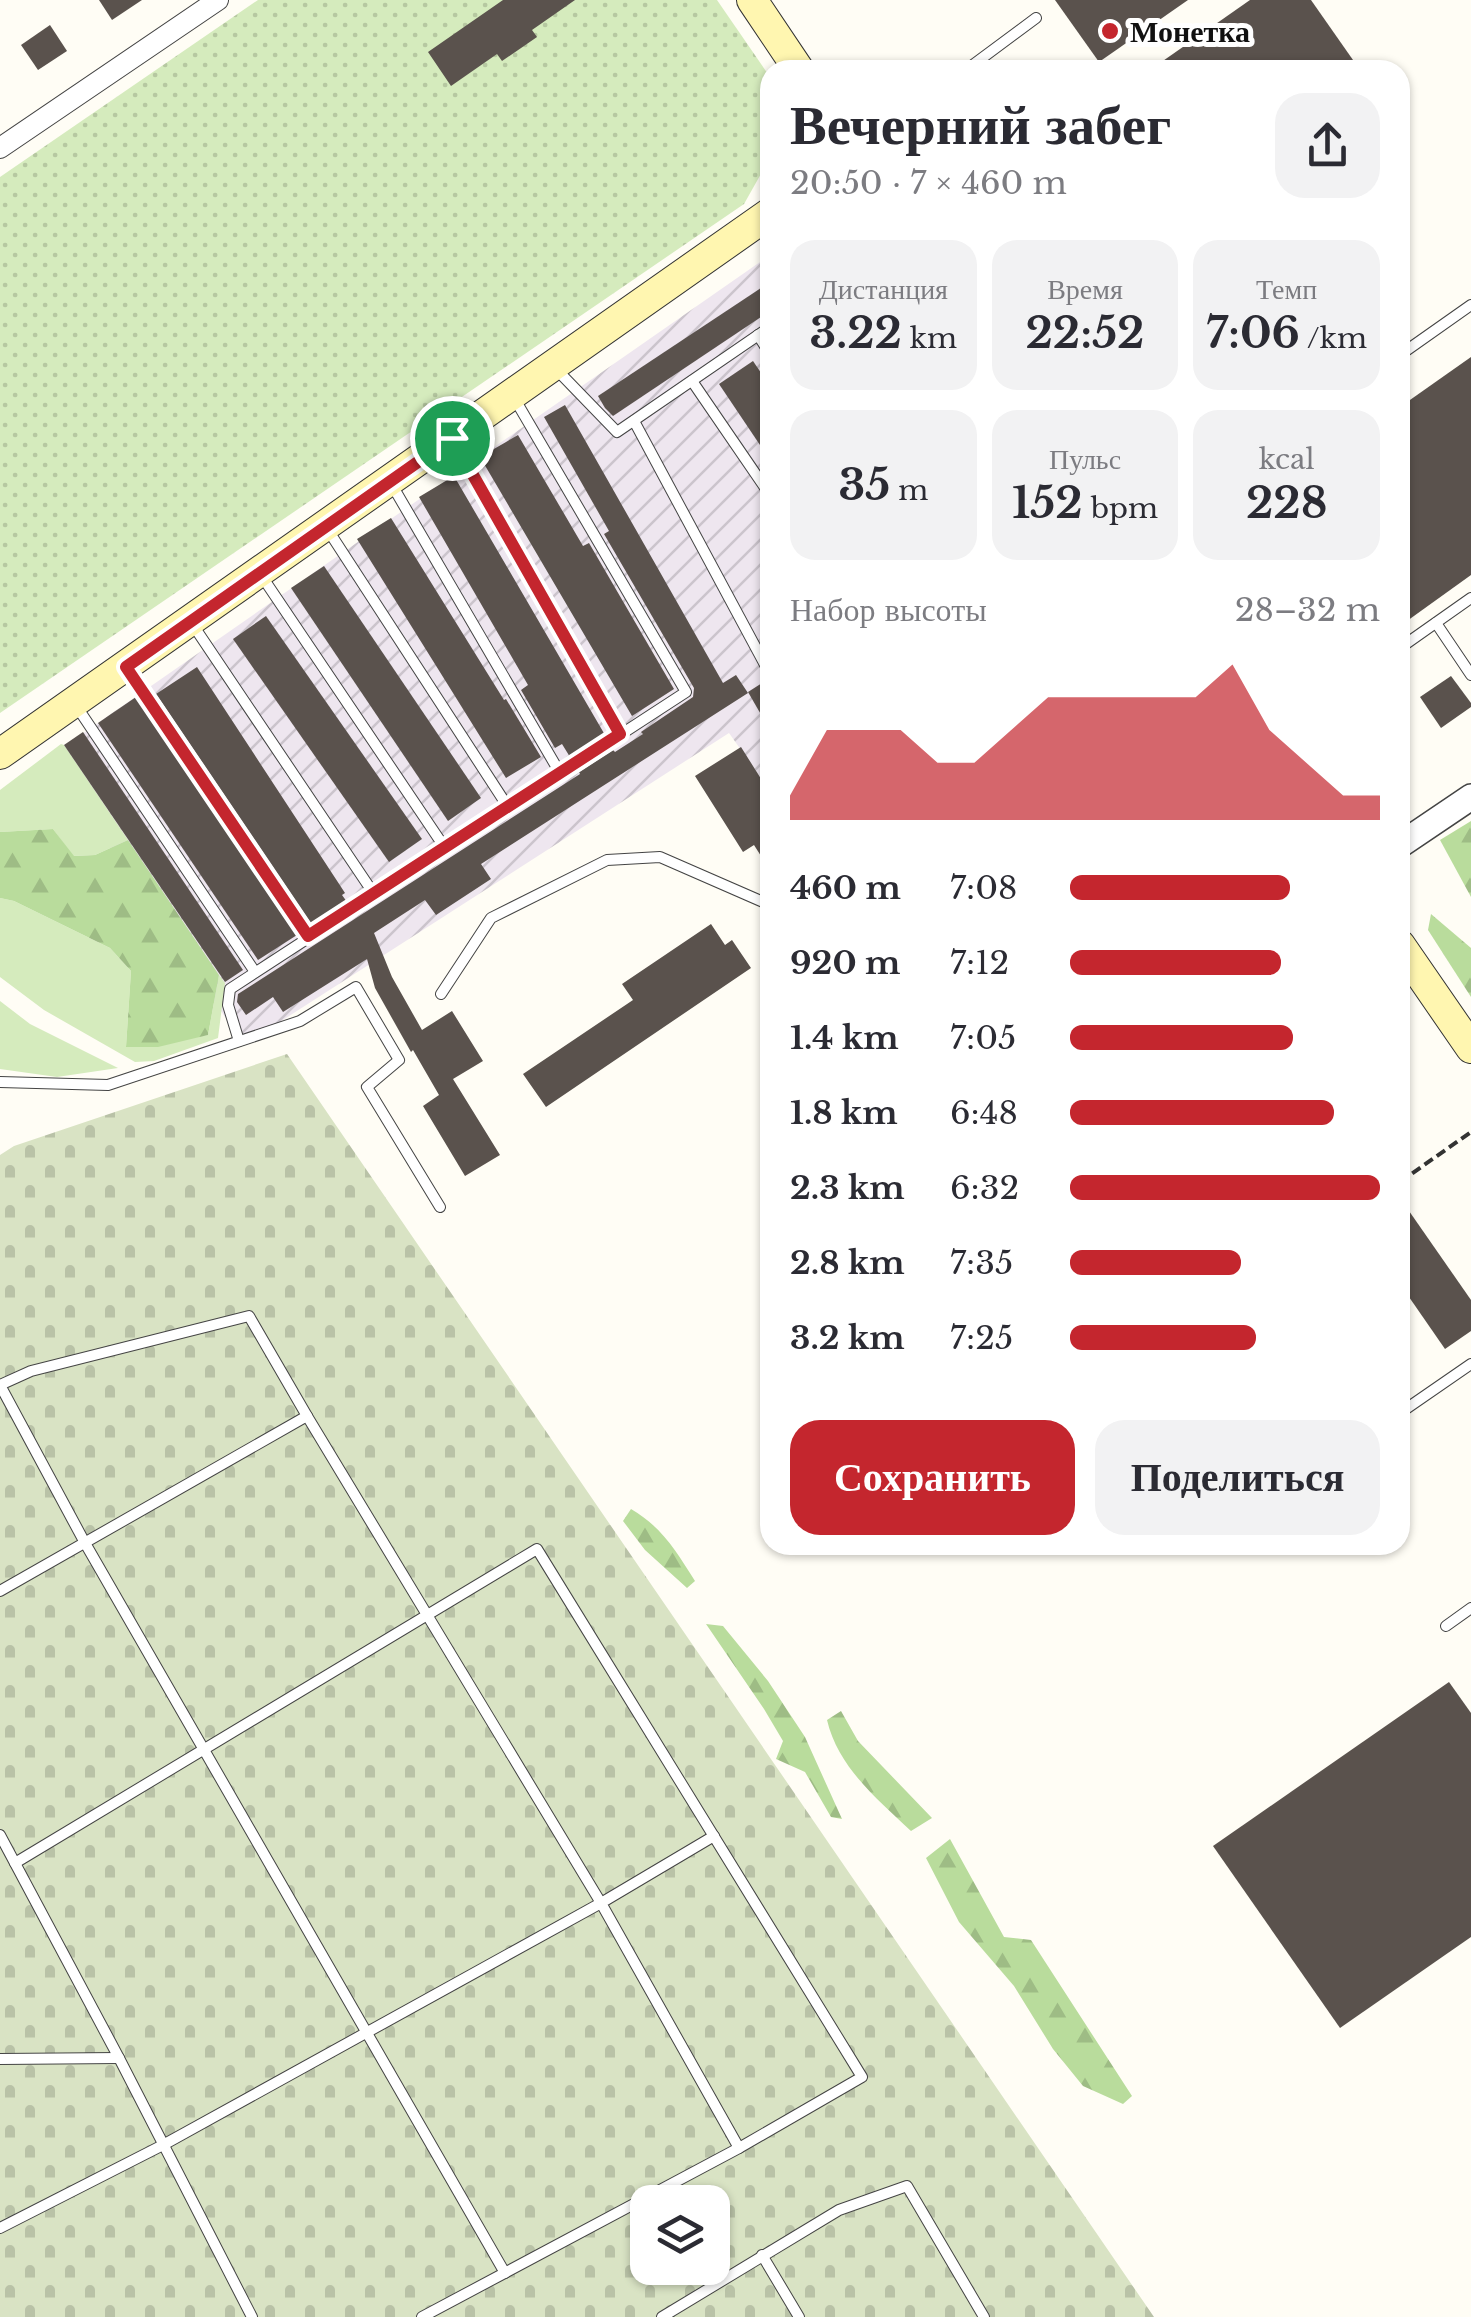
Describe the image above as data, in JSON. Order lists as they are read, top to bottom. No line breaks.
{"places":["Монетка"],"page":{"heading":["Вечерний забег","20:50 · 7 × 460 m"],"stats":[["Дистанция","3.22 km"],["Время","22:52"],["Темп","7:06 /km"],["35 m"],["Пульс","152 bpm"],["kcal","228"]],"chart":["Набор высоты","28–32 m"],"list":[{"name":"460 m","note":"7:08"},{"name":"920 m","note":"7:12"},{"name":"1.4 km","note":"7:05"},{"name":"1.8 km","note":"6:48"},{"name":"2.3 km","note":"6:32"},{"name":"2.8 km","note":"7:35"},{"name":"3.2 km","note":"7:25"}],"buttons":["Сохранить","Поделиться"]}}
